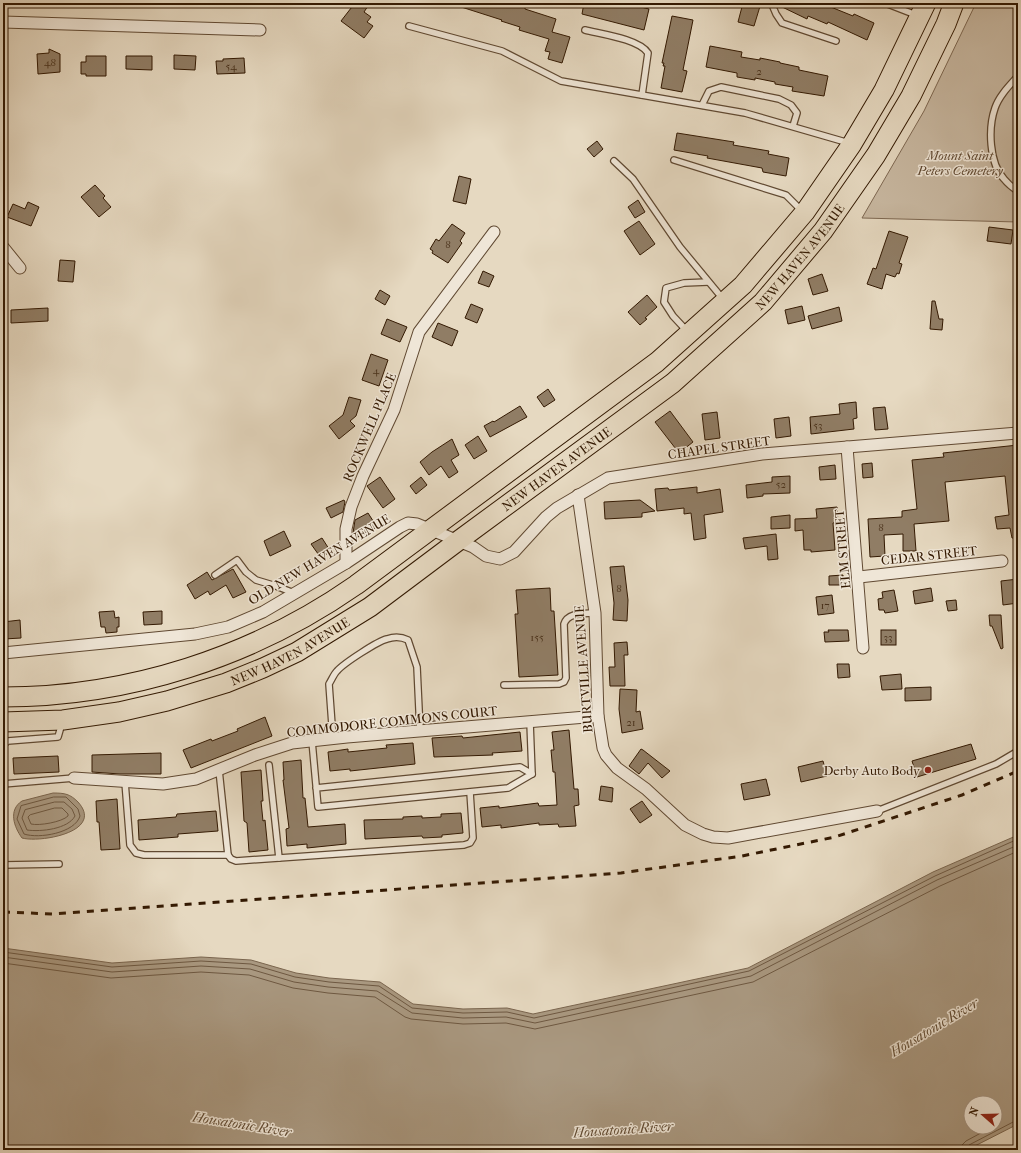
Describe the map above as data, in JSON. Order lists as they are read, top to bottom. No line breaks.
{"streets":{"highway":["NEW HAVEN AVENUE"],"street":["ROCKWELL PLACE","CHAPEL STREET","ELM STREET","CEDAR STREET","OLD NEW HAVEN AVENUE","BURTVILLE AVENUE","COMMODORE COMMONS COURT"]},"crossings":[["NEW HAVEN AVENUE","CHAPEL STREET"],["NEW HAVEN AVENUE","OLD NEW HAVEN AVENUE"],["ROCKWELL PLACE","OLD NEW HAVEN AVENUE"],["CHAPEL STREET","ELM STREET"],["CHAPEL STREET","OLD NEW HAVEN AVENUE"],["CHAPEL STREET","BURTVILLE AVENUE"],["ELM STREET","CEDAR STREET"],["BURTVILLE AVENUE","COMMODORE COMMONS COURT"]],"water":["Housatonic River"],"parks":["Mount Saint Peters Cemetery"],"places":["Derby Auto Body"],"house_numbers":["48","54","2","8","4","53","52","8","8","17","155","33","21"],"north":"left"}
